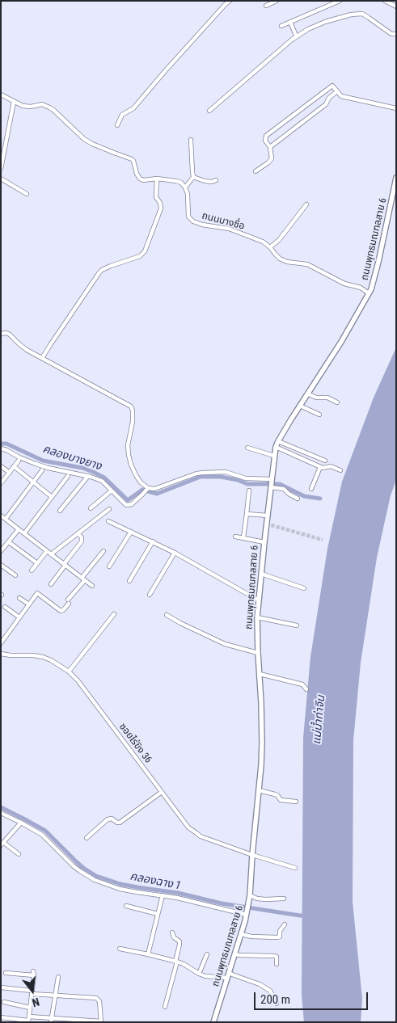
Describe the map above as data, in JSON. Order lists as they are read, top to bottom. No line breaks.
{"streets":{"main road":["ถนนพุทธมณฑลสาย 6"],"street":["ถนนบางซื่อ","ซอยไร่ขิง 36"]},"crossings":[["ถนนบางซื่อ","ถนนพุทธมณฑลสาย 6"],["ถนนพุทธมณฑลสาย 6","ซอยไร่ขิง 36"]],"water":["คลองบางยาง","แม่น้ำท่าจีน","คลองฉาง 1"],"scale_bar":"200 m","north":"bottom"}
